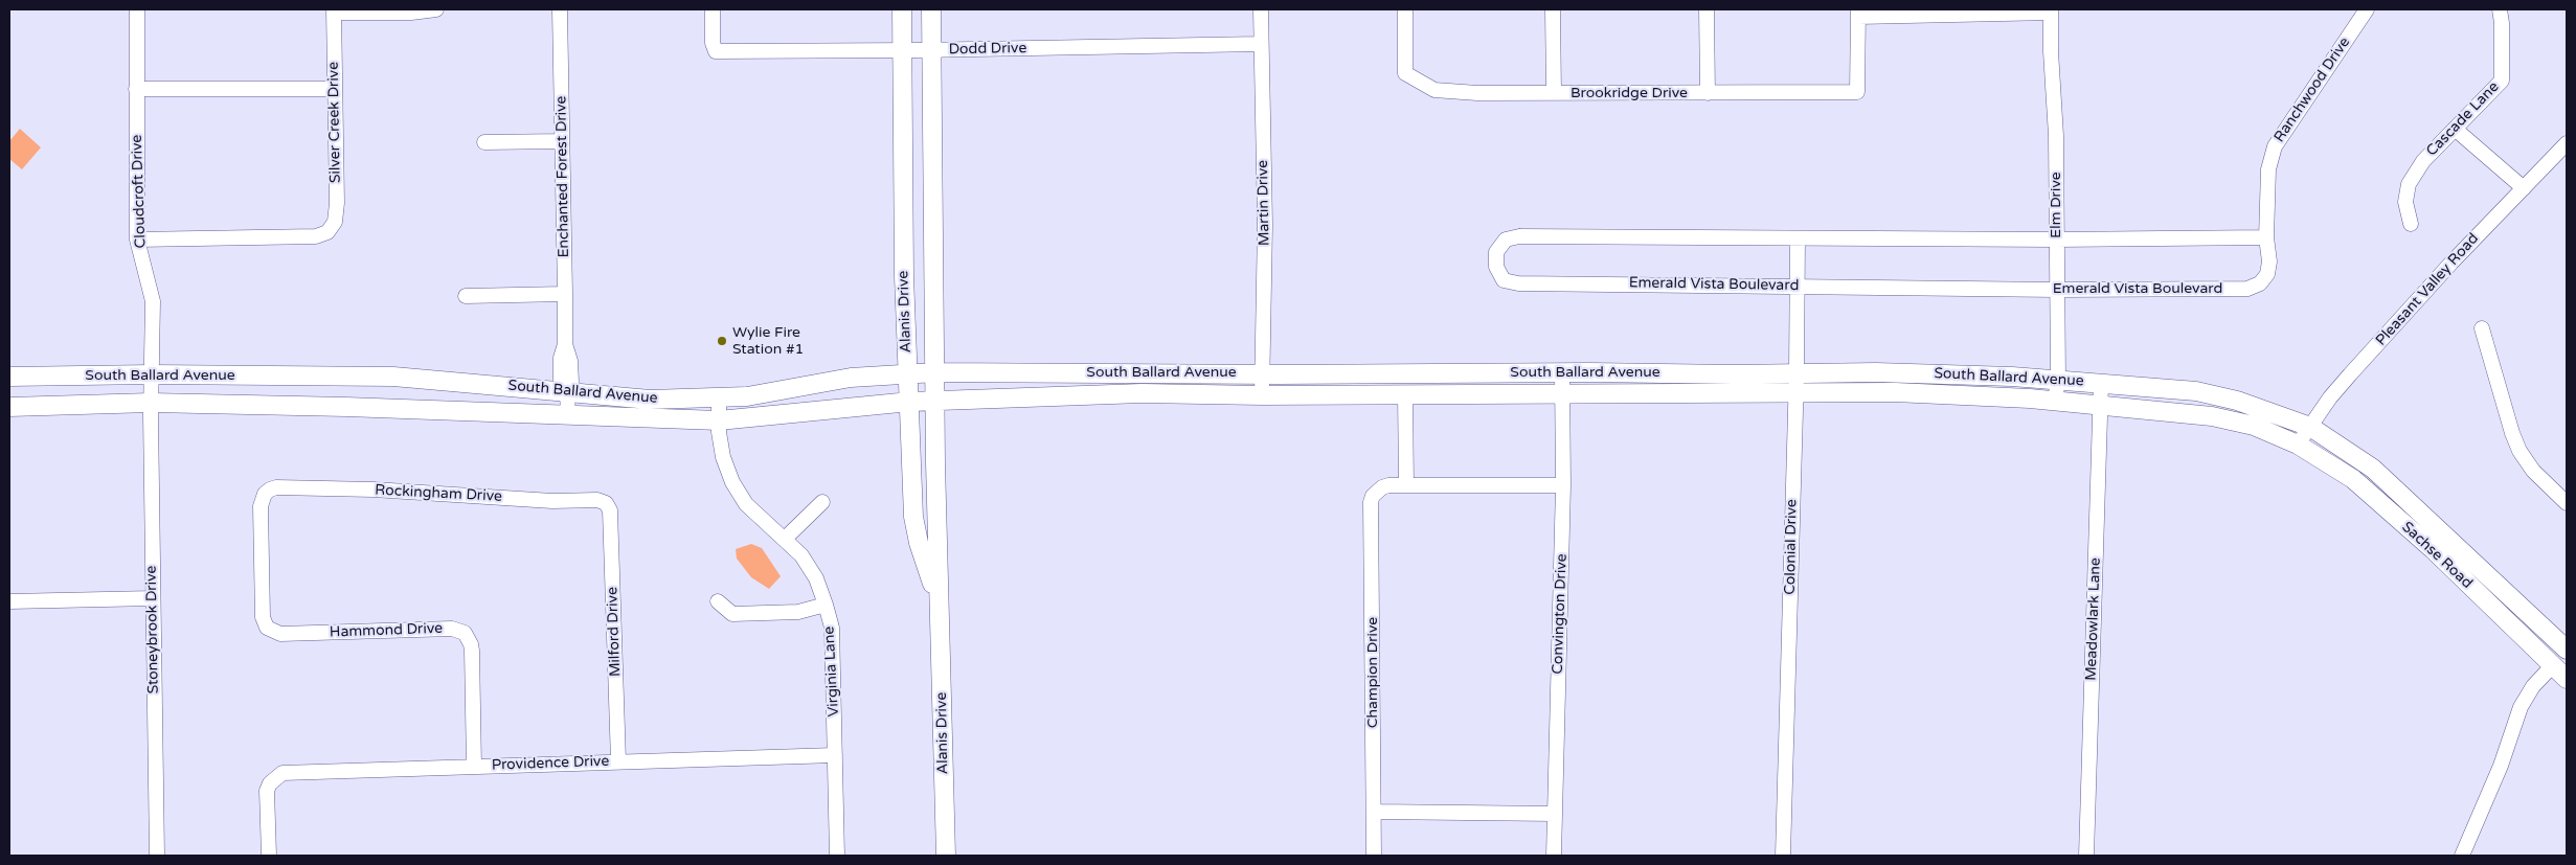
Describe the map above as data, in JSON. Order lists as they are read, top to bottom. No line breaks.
{"streets":{"main road":["Alanis Drive","South Ballard Avenue","Sachse Road"],"street":["Dodd Drive","Ranchwood Drive","Brookridge Drive","Cascade Lane","Silver Creek Drive","Enchanted Forest Drive","Cloudcroft Drive","Martin Drive","Elm Drive","Emerald Vista Boulevard","Pleasant Valley Road","Rockingham Drive","Colonial Drive","Convington Drive","Meadowlark Lane","Stoneybrook Drive","Hammond Drive","Milford Drive","Virginia Lane","Champion Drive","Providence Drive"]},"crossings":[["Dodd Drive","Martin Drive"],["Dodd Drive","Alanis Drive"],["Ranchwood Drive","Emerald Vista Boulevard"],["Silver Creek Drive","Cloudcroft Drive"],["Enchanted Forest Drive","South Ballard Avenue"],["Cloudcroft Drive","South Ballard Avenue"],["Cloudcroft Drive","Stoneybrook Drive"],["Martin Drive","South Ballard Avenue"],["Elm Drive","Emerald Vista Boulevard"],["Elm Drive","South Ballard Avenue"],["Emerald Vista Boulevard","Colonial Drive"],["Pleasant Valley Road","South Ballard Avenue"],["Pleasant Valley Road","Sachse Road"],["Alanis Drive","South Ballard Avenue"],["South Ballard Avenue","Colonial Drive"],["South Ballard Avenue","Sachse Road"],["South Ballard Avenue","Convington Drive"],["South Ballard Avenue","Meadowlark Lane"],["South Ballard Avenue","Stoneybrook Drive"],["South Ballard Avenue","Virginia Lane"],["Rockingham Drive","Hammond Drive"],["Rockingham Drive","Milford Drive"],["Hammond Drive","Providence Drive"],["Milford Drive","Providence Drive"],["Virginia Lane","Providence Drive"]],"places":["Wylie Fire Station #1"]}
